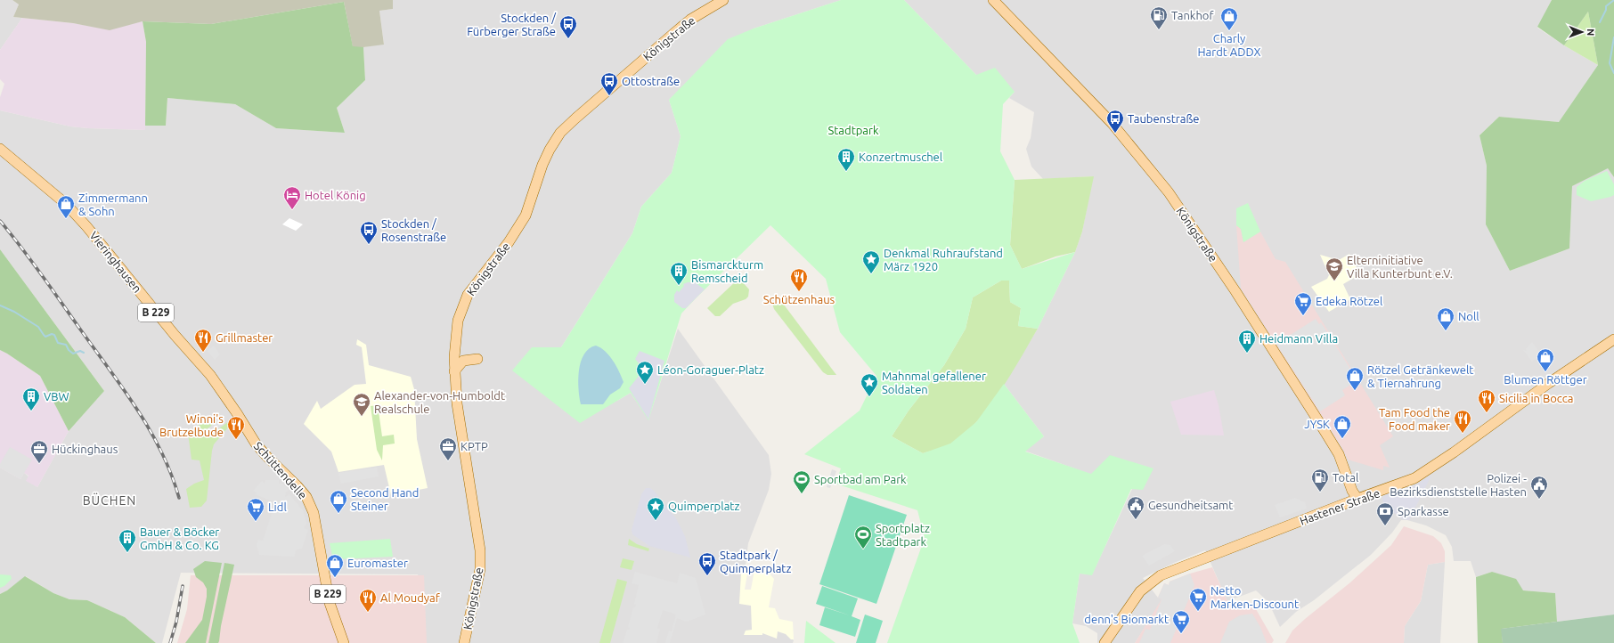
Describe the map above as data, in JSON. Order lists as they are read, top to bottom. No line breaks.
{"streets":{"main road":["Königstraße","Vieringhausen","B 229","Schüttendelle","Hastener Straße"]},"crossings":[["Königstraße","Hastener Straße"],["Vieringhausen","Schüttendelle"]],"districts":["BÜCHEN"],"parks":["Stadtpark"],"places":{"fuel station":["Tankhof","Total"],"shop":["Charly Hardt ADDX","Zimmermann & Sohn","Noll","Blumen Röttger","Rötzel Getränkewelt & Tiernahrung","JYSK","Second Hand Steiner","Euromaster"],"bus stop":["Stockden / Fürberger Straße","Ottostraße","Taubenstraße","Stockden / Rosenstraße","Stadtpark / Quimperplatz"],"building":["Konzertmuschel","Bismarckturm Remscheid","Heidmann Villa","VBW","Bauer & Böcker GmbH & Co. KG"],"hotel":["Hotel König"],"place":["Denkmal Ruhraufstand März 1920","Léon-Goraguer-Platz","Mahnmal gefallener Soldaten","Quimperplatz"],"school or university":["Elterninitiative Villa Kunterbunt e.V.","Alexander-von-Humboldt Realschule"],"restaurant":["Schützenhaus","Grillmaster","Sicilia in Bocca","Tam Food the Food maker","Winni's Brutzelbude","Al Moudyaf"],"supermarket":["Edeka Rötzel","Lidl","Netto Marken-Discount","denn's Biomarkt"],"office":["KPTP","Hückinghaus"],"sports":["Sportbad am Park","Sportplatz Stadtpark"],"public building":["Polizei - Bezirksdienststelle Hasten","Gesundheitsamt"],"bank":["Sparkasse"]},"north":"right"}
